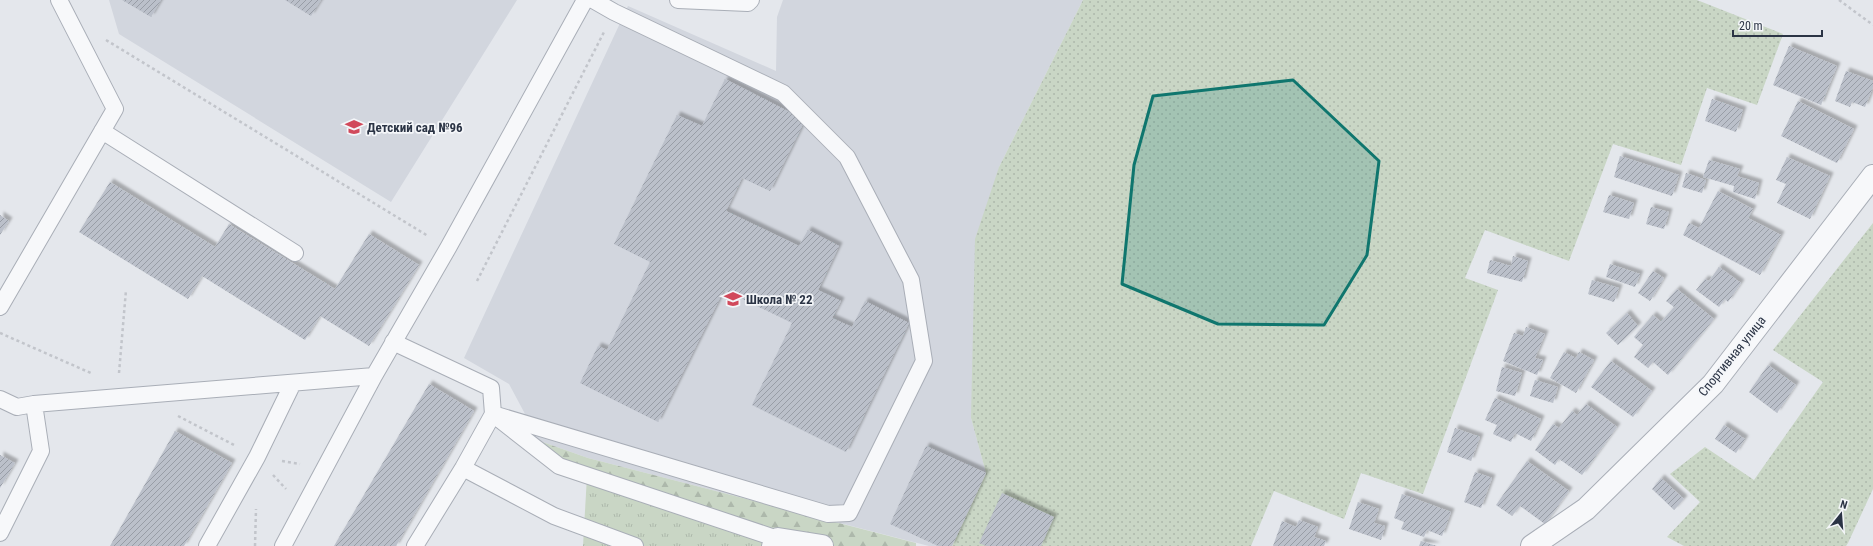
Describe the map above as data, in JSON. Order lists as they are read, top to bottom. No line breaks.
{"streets":{"street":["Спортивная улица"]},"places":{"school or university":["Детский сад №96","Школа № 22"]},"scale_bar":"20 m","north":"top"}
